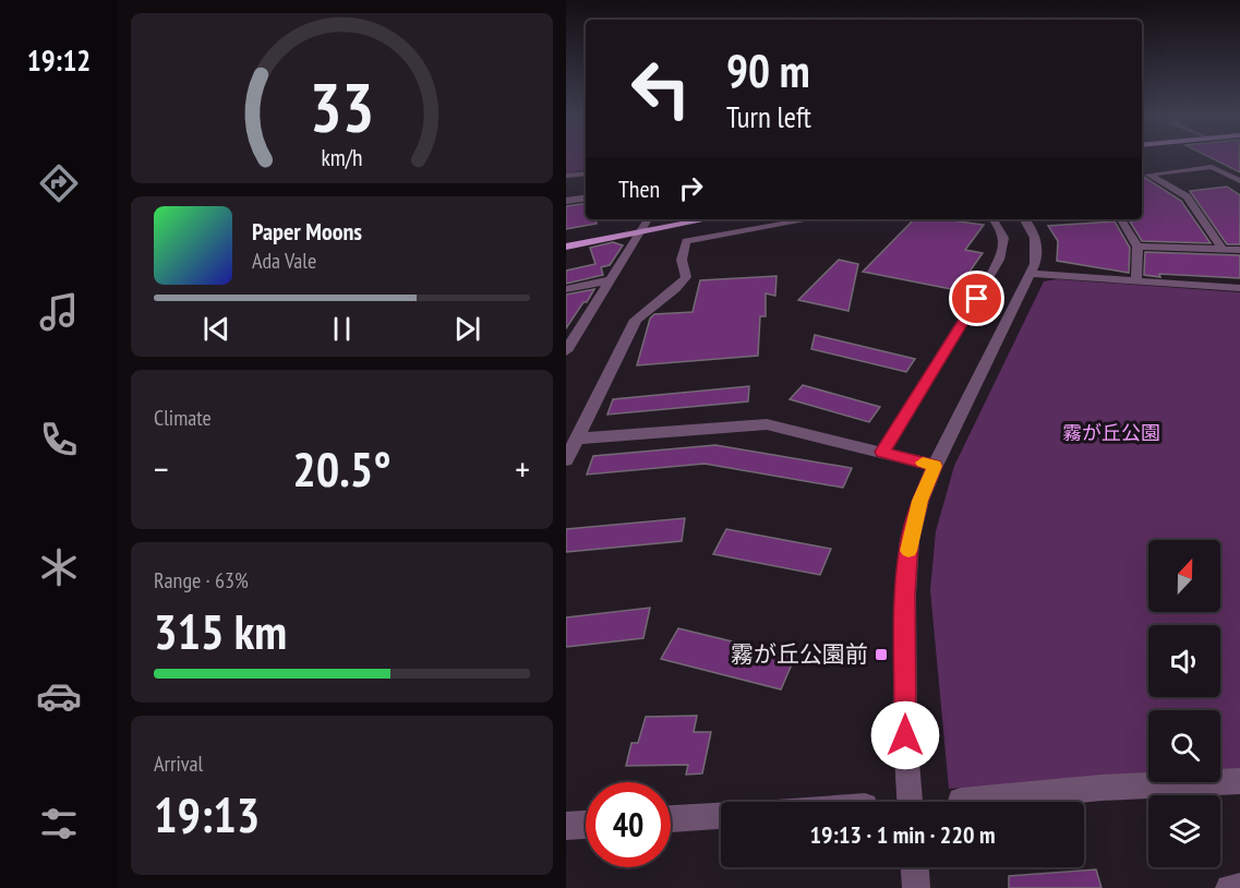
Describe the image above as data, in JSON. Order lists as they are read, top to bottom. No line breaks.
{"parks":["霧が丘公園"],"places":{"transit":["霧が丘公園前"]},"north":"top","page":{"tabs":"19:12","turn":["90 m","Turn left"],"then":"Then","song":["Paper Moons","Ada Vale"],"tile":["Climate",["Range · 63%","315 km"],["Arrival","19:13"]],"heat":["−","20.5°","+"],"limit":"40","trip":"19:13 · 1 min · 220 m","gauge":["33","km/h"]}}
